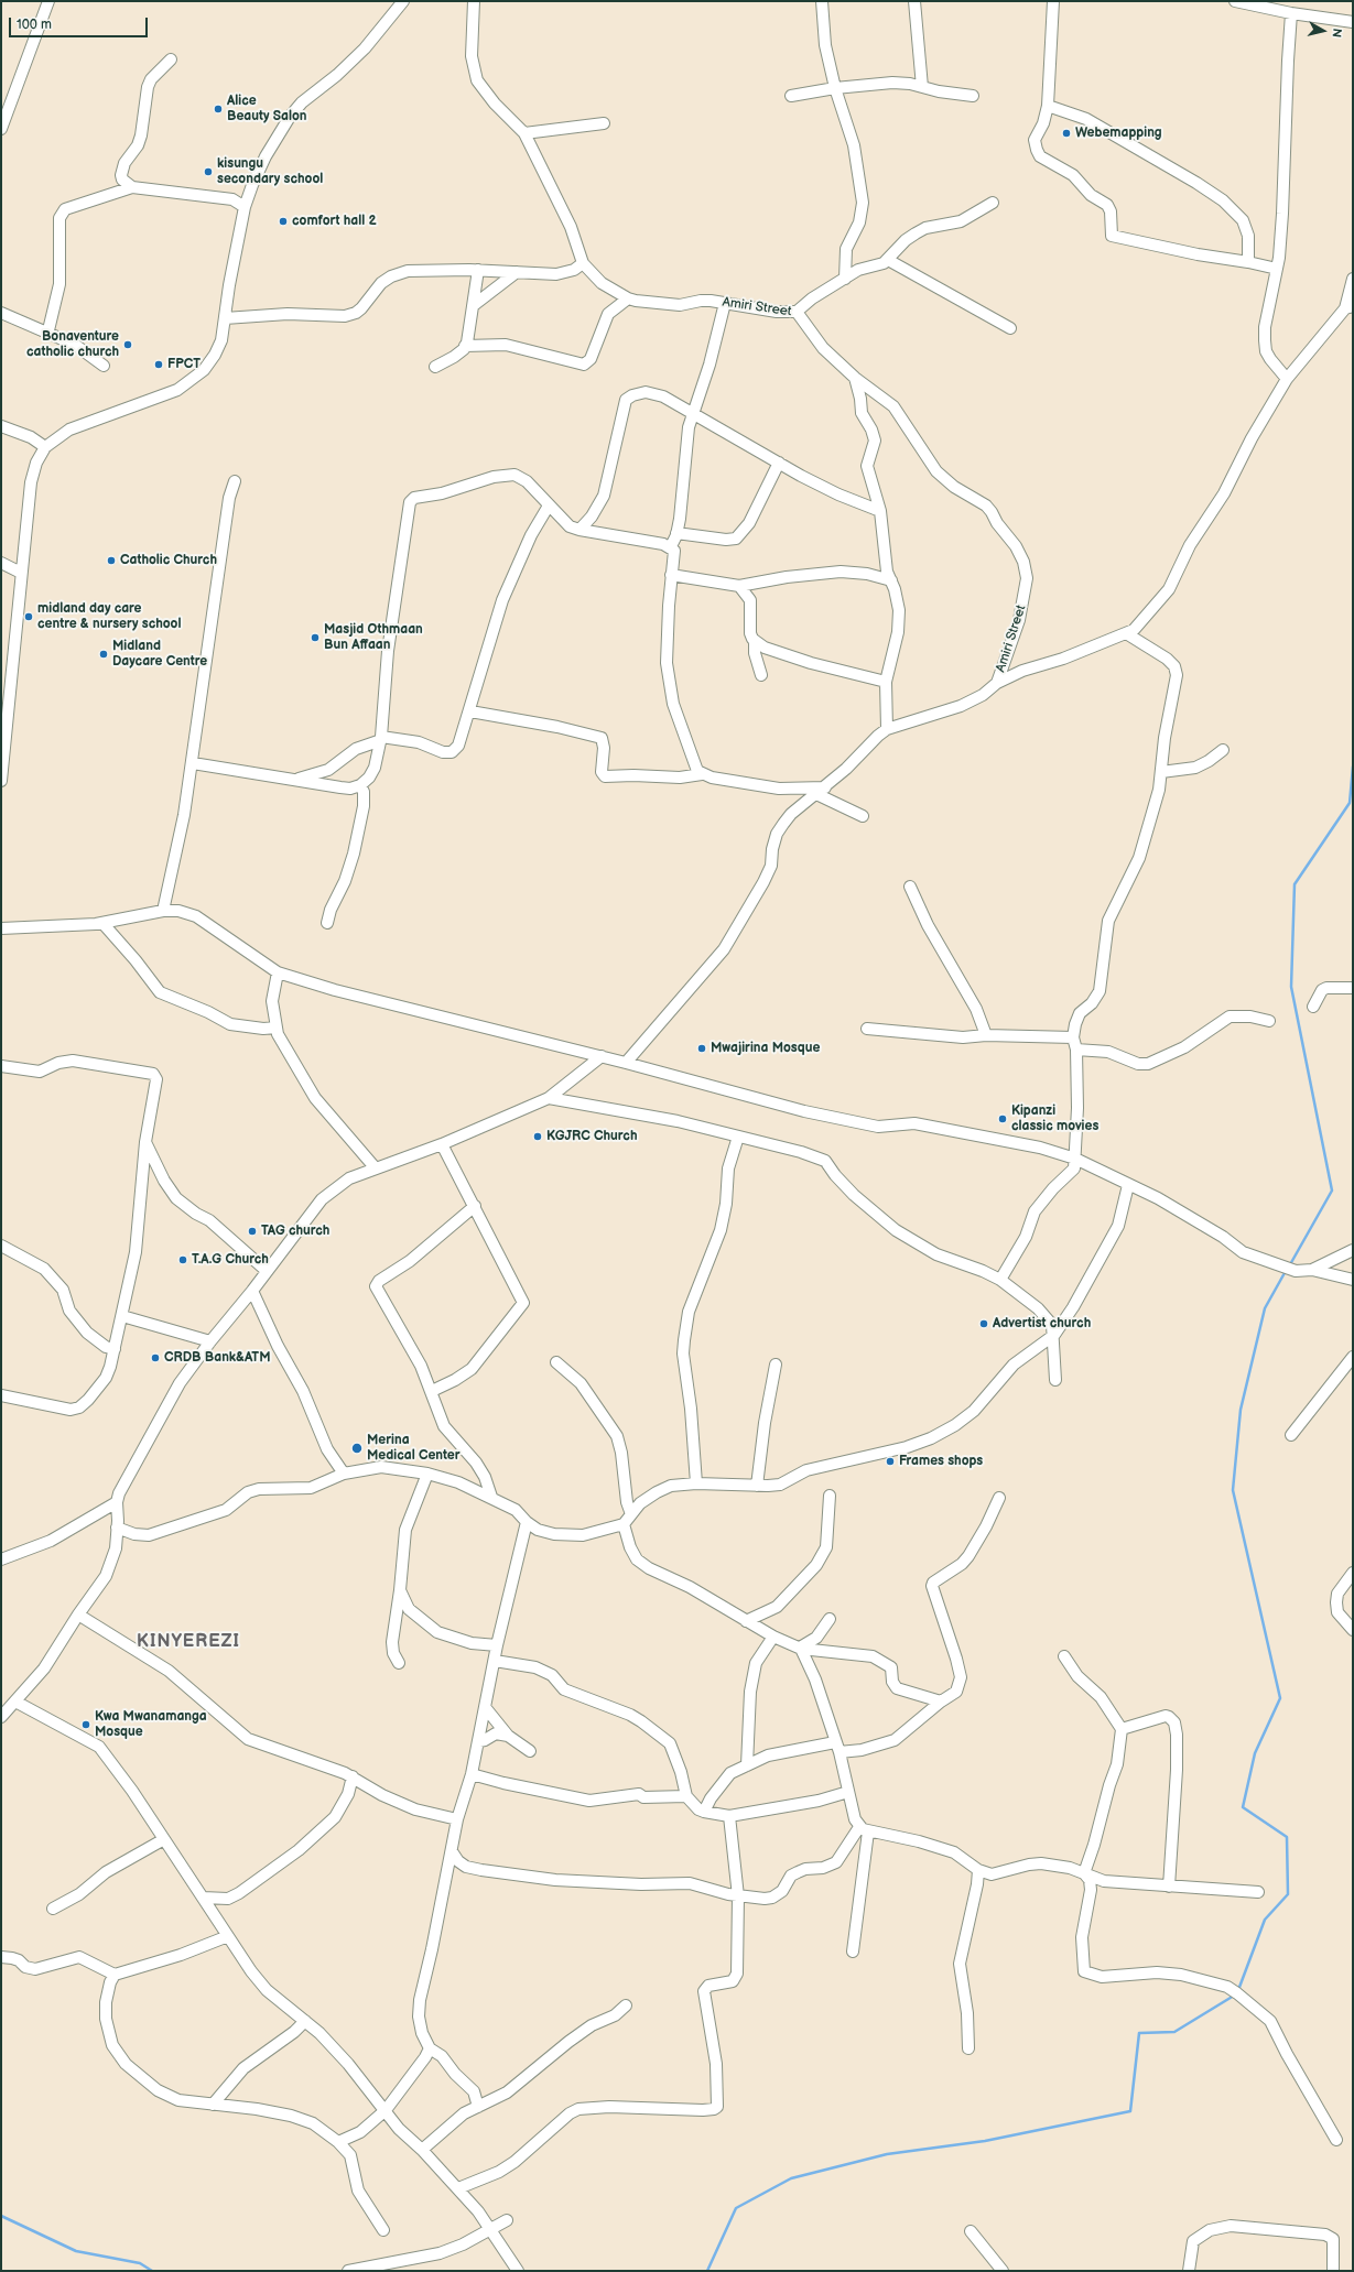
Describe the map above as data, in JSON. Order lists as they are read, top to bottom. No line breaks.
{"streets":{"street":["Amiri Street"]},"districts":["KINYEREZI"],"places":["Alice Beauty Salon","Webemapping","kisungu secondary school","comfort hall 2","Bonaventure catholic church","FPCT","Catholic Church","midland day care centre & nursery school","Masjid Othmaan Bun Affaan","Midland Daycare Centre","Mwajirina Mosque","Kipanzi classic movies","KGJRC Church","TAG church","T.A.G Church","Advertist church","CRDB Bank&ATM","Merina Medical Center","Frames shops","Kwa Mwanamanga Mosque"],"scale_bar":"100 m","north":"right"}
